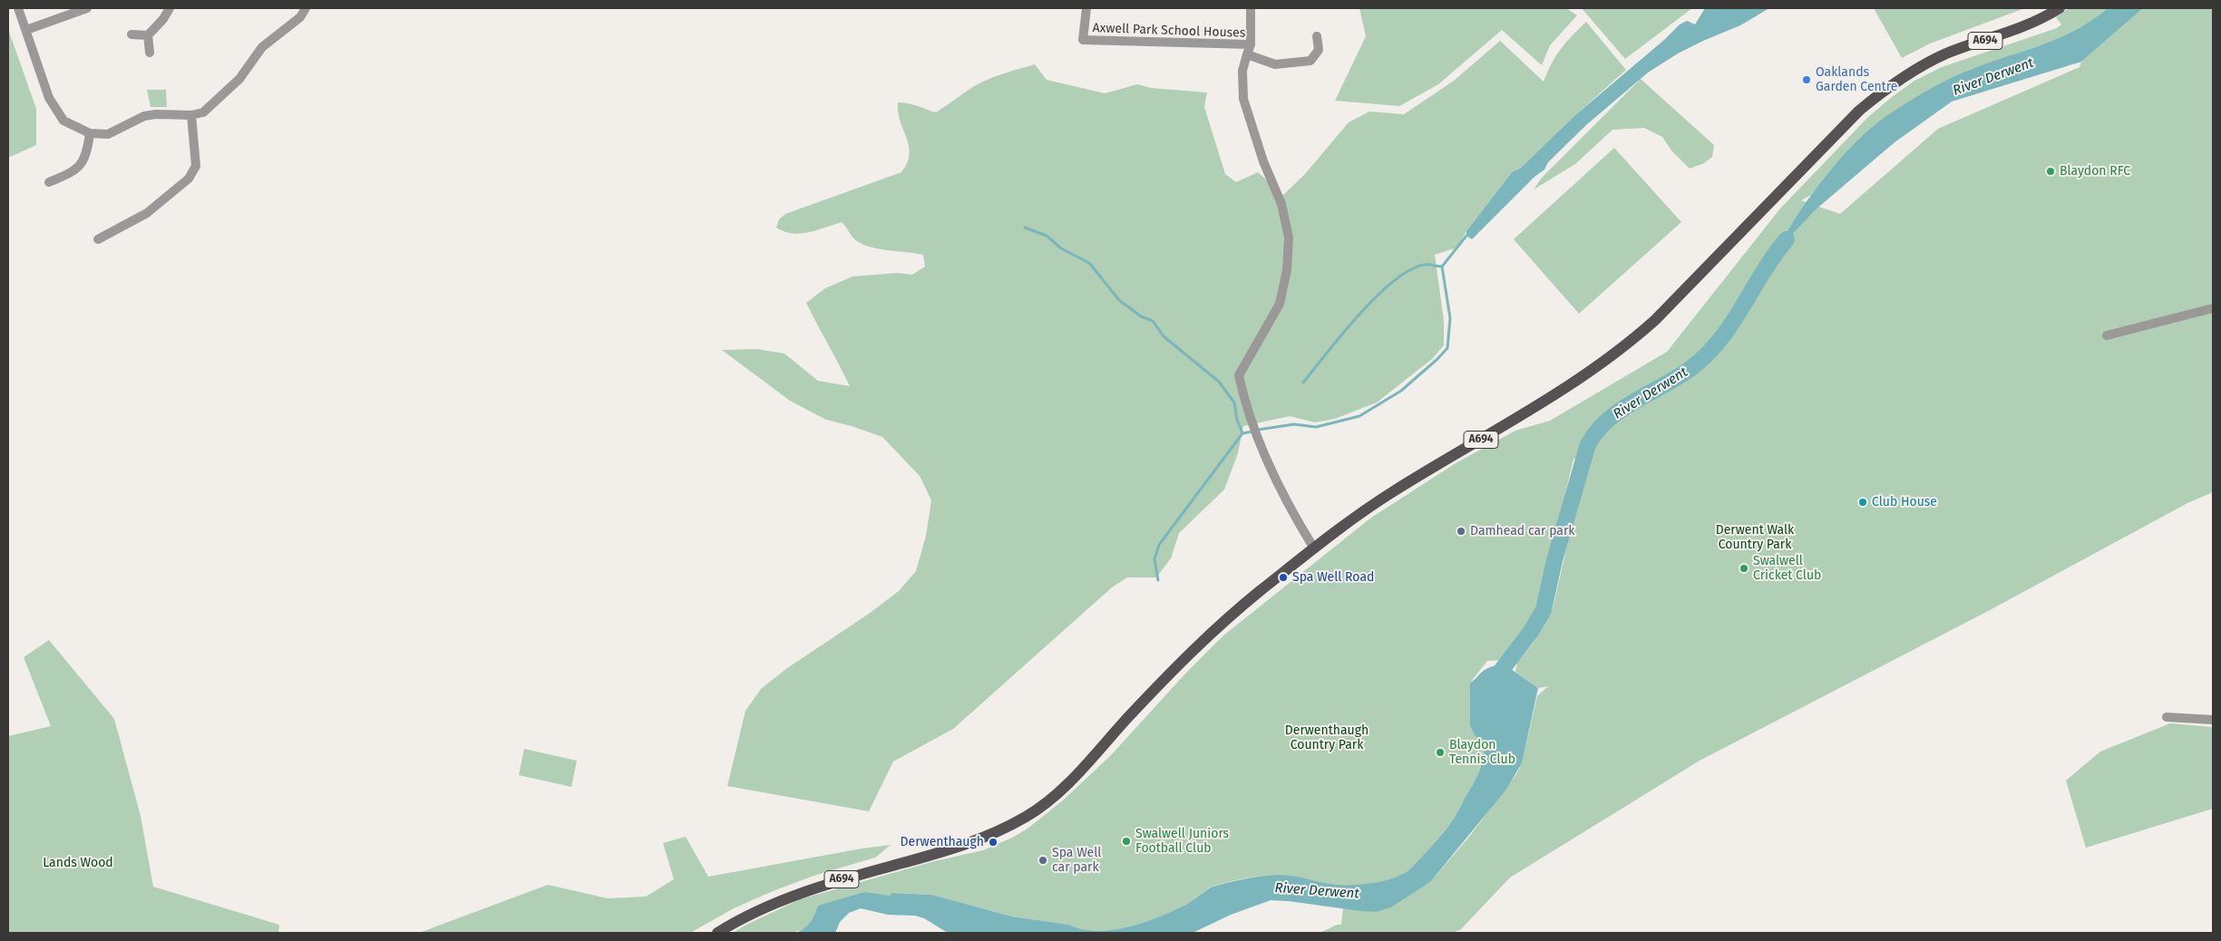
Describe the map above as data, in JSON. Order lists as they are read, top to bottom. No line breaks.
{"streets":{"main road":["A694"],"street":["Axwell Park School Houses"]},"crossings":[["Axwell Park School Houses","A694"]],"water":["River Derwent"],"parks":["Derwent Walk Country Park","Derwenthaugh Country Park","Lands Wood"],"places":["Oaklands Garden Centre","Blaydon RFC","Club House","Damhead car park","Swalwell Cricket Club","Spa Well Road","Blaydon Tennis Club","Swalwell Juniors Football Club","Derwenthaugh","Spa Well car park"]}
